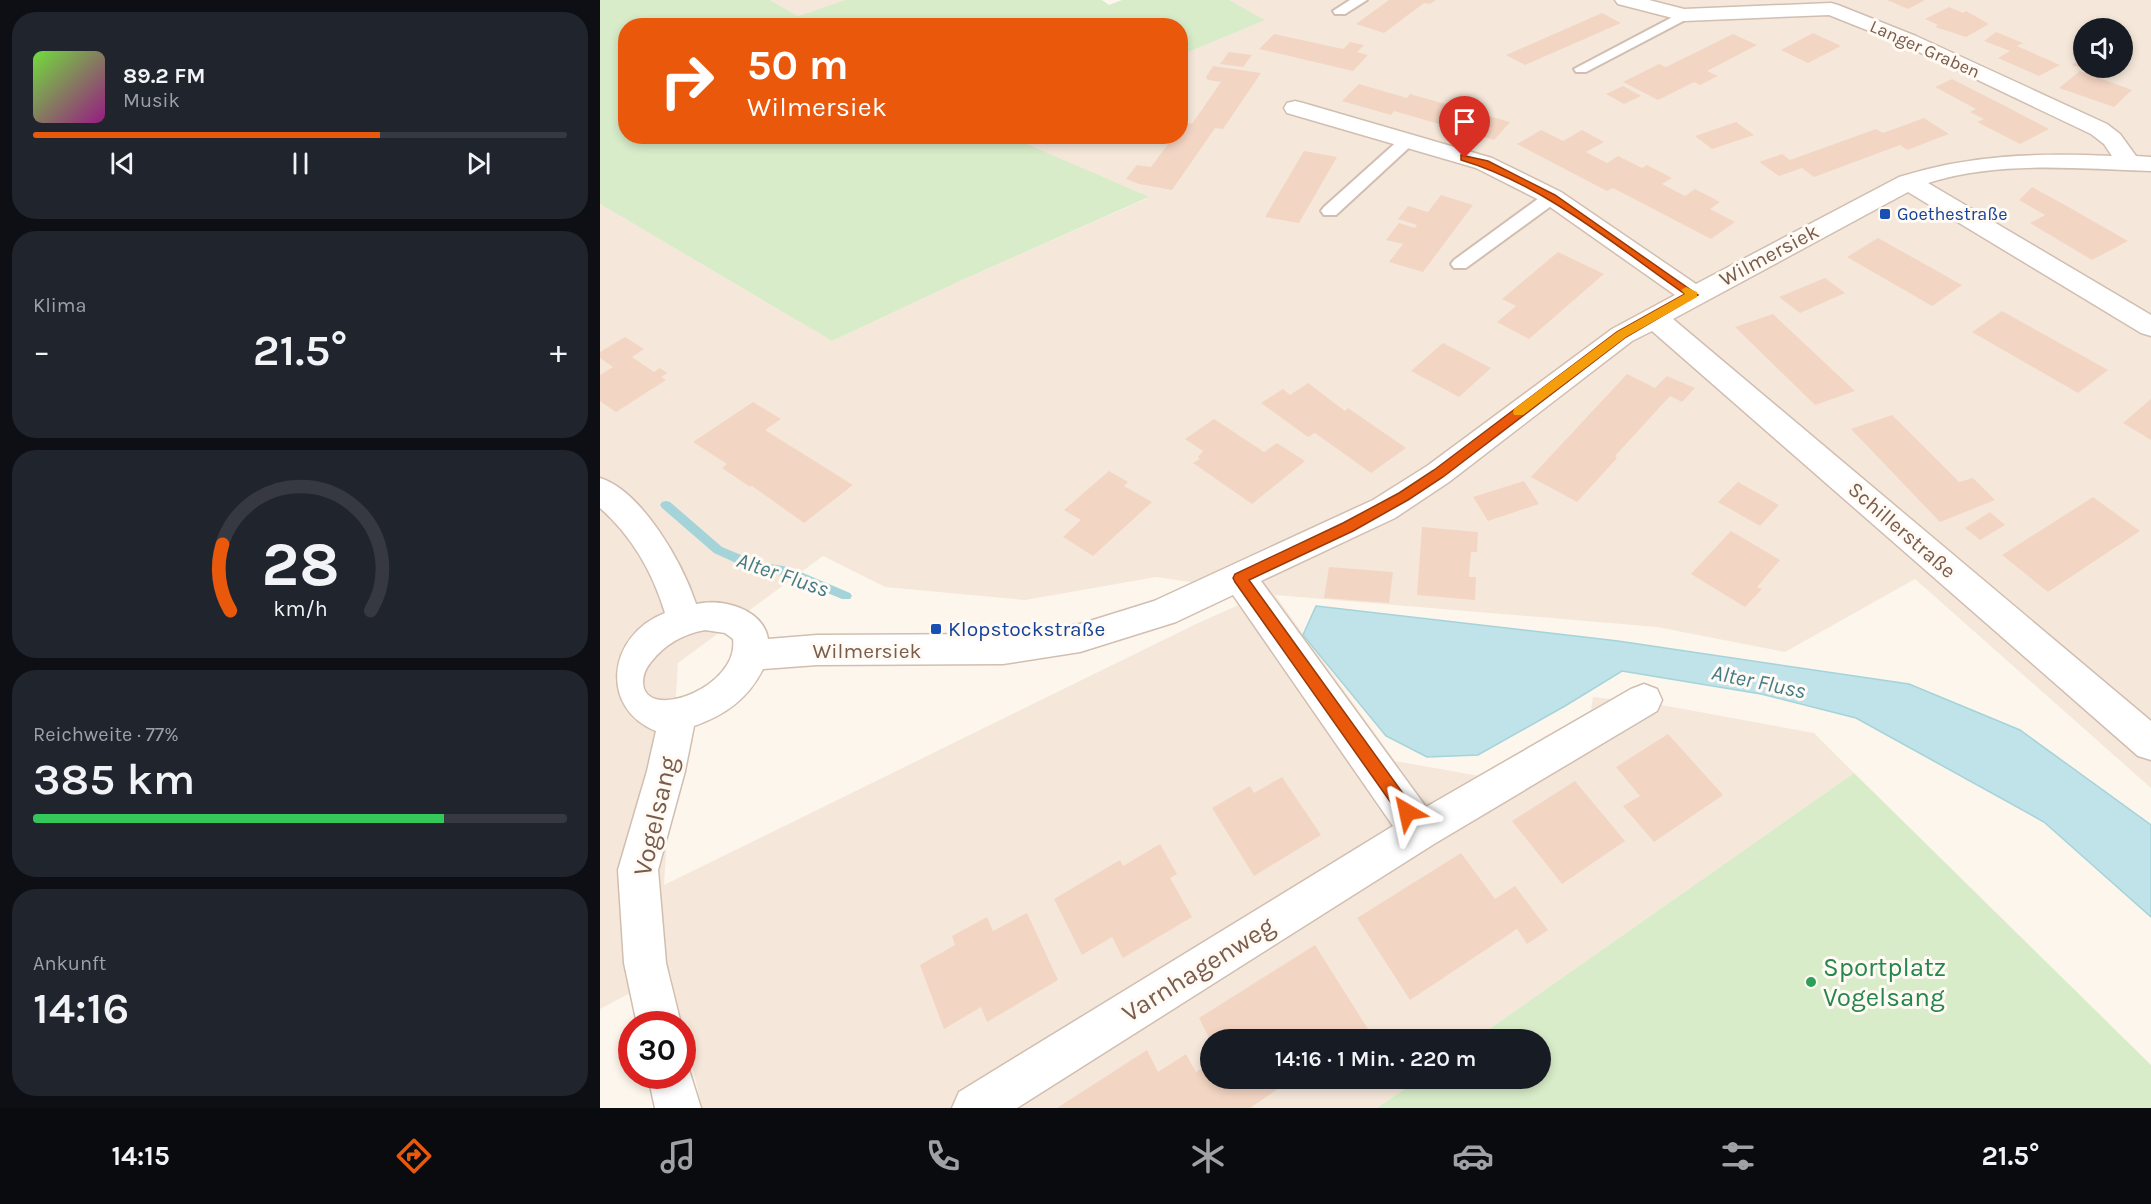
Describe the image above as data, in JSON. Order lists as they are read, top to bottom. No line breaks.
{"streets":{"street":["Langer Graben","Wilmersiek","Schillerstraße","Vogelsang","Varnhagenweg"]},"crossings":[["Langer Graben","Wilmersiek"],["Wilmersiek","Schillerstraße"],["Wilmersiek","Vogelsang"]],"water":["Alter Fluss"],"places":{"transit":["Goethestraße","Klopstockstraße"],"other":["Sportplatz Vogelsang"]},"page":{"turn":["50 m","Wilmersiek"],"song":["89.2 FM","Musik"],"tile":["Klima",["Reichweite · 77%","385 km"],["Ankunft","14:16"]],"heat":["−","21.5°","+"],"limit":"30","trip":"14:16 · 1 Min. · 220 m","tabs":["14:15","21.5°"],"gauge":["28","km/h"]}}
